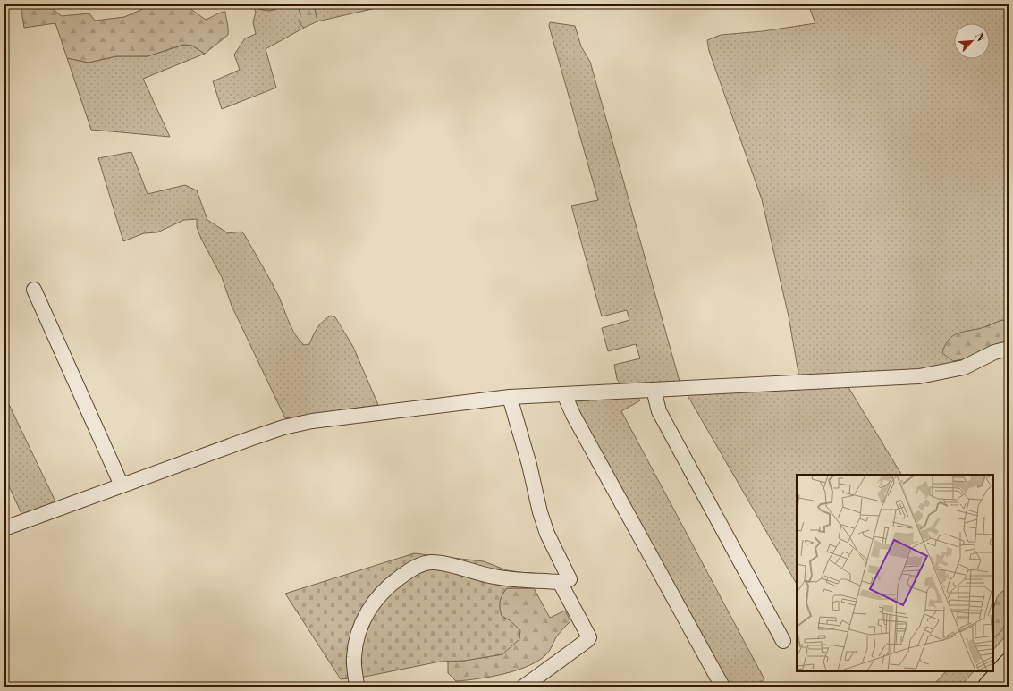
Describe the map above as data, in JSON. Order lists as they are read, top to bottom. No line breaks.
{"north":"top right"}
